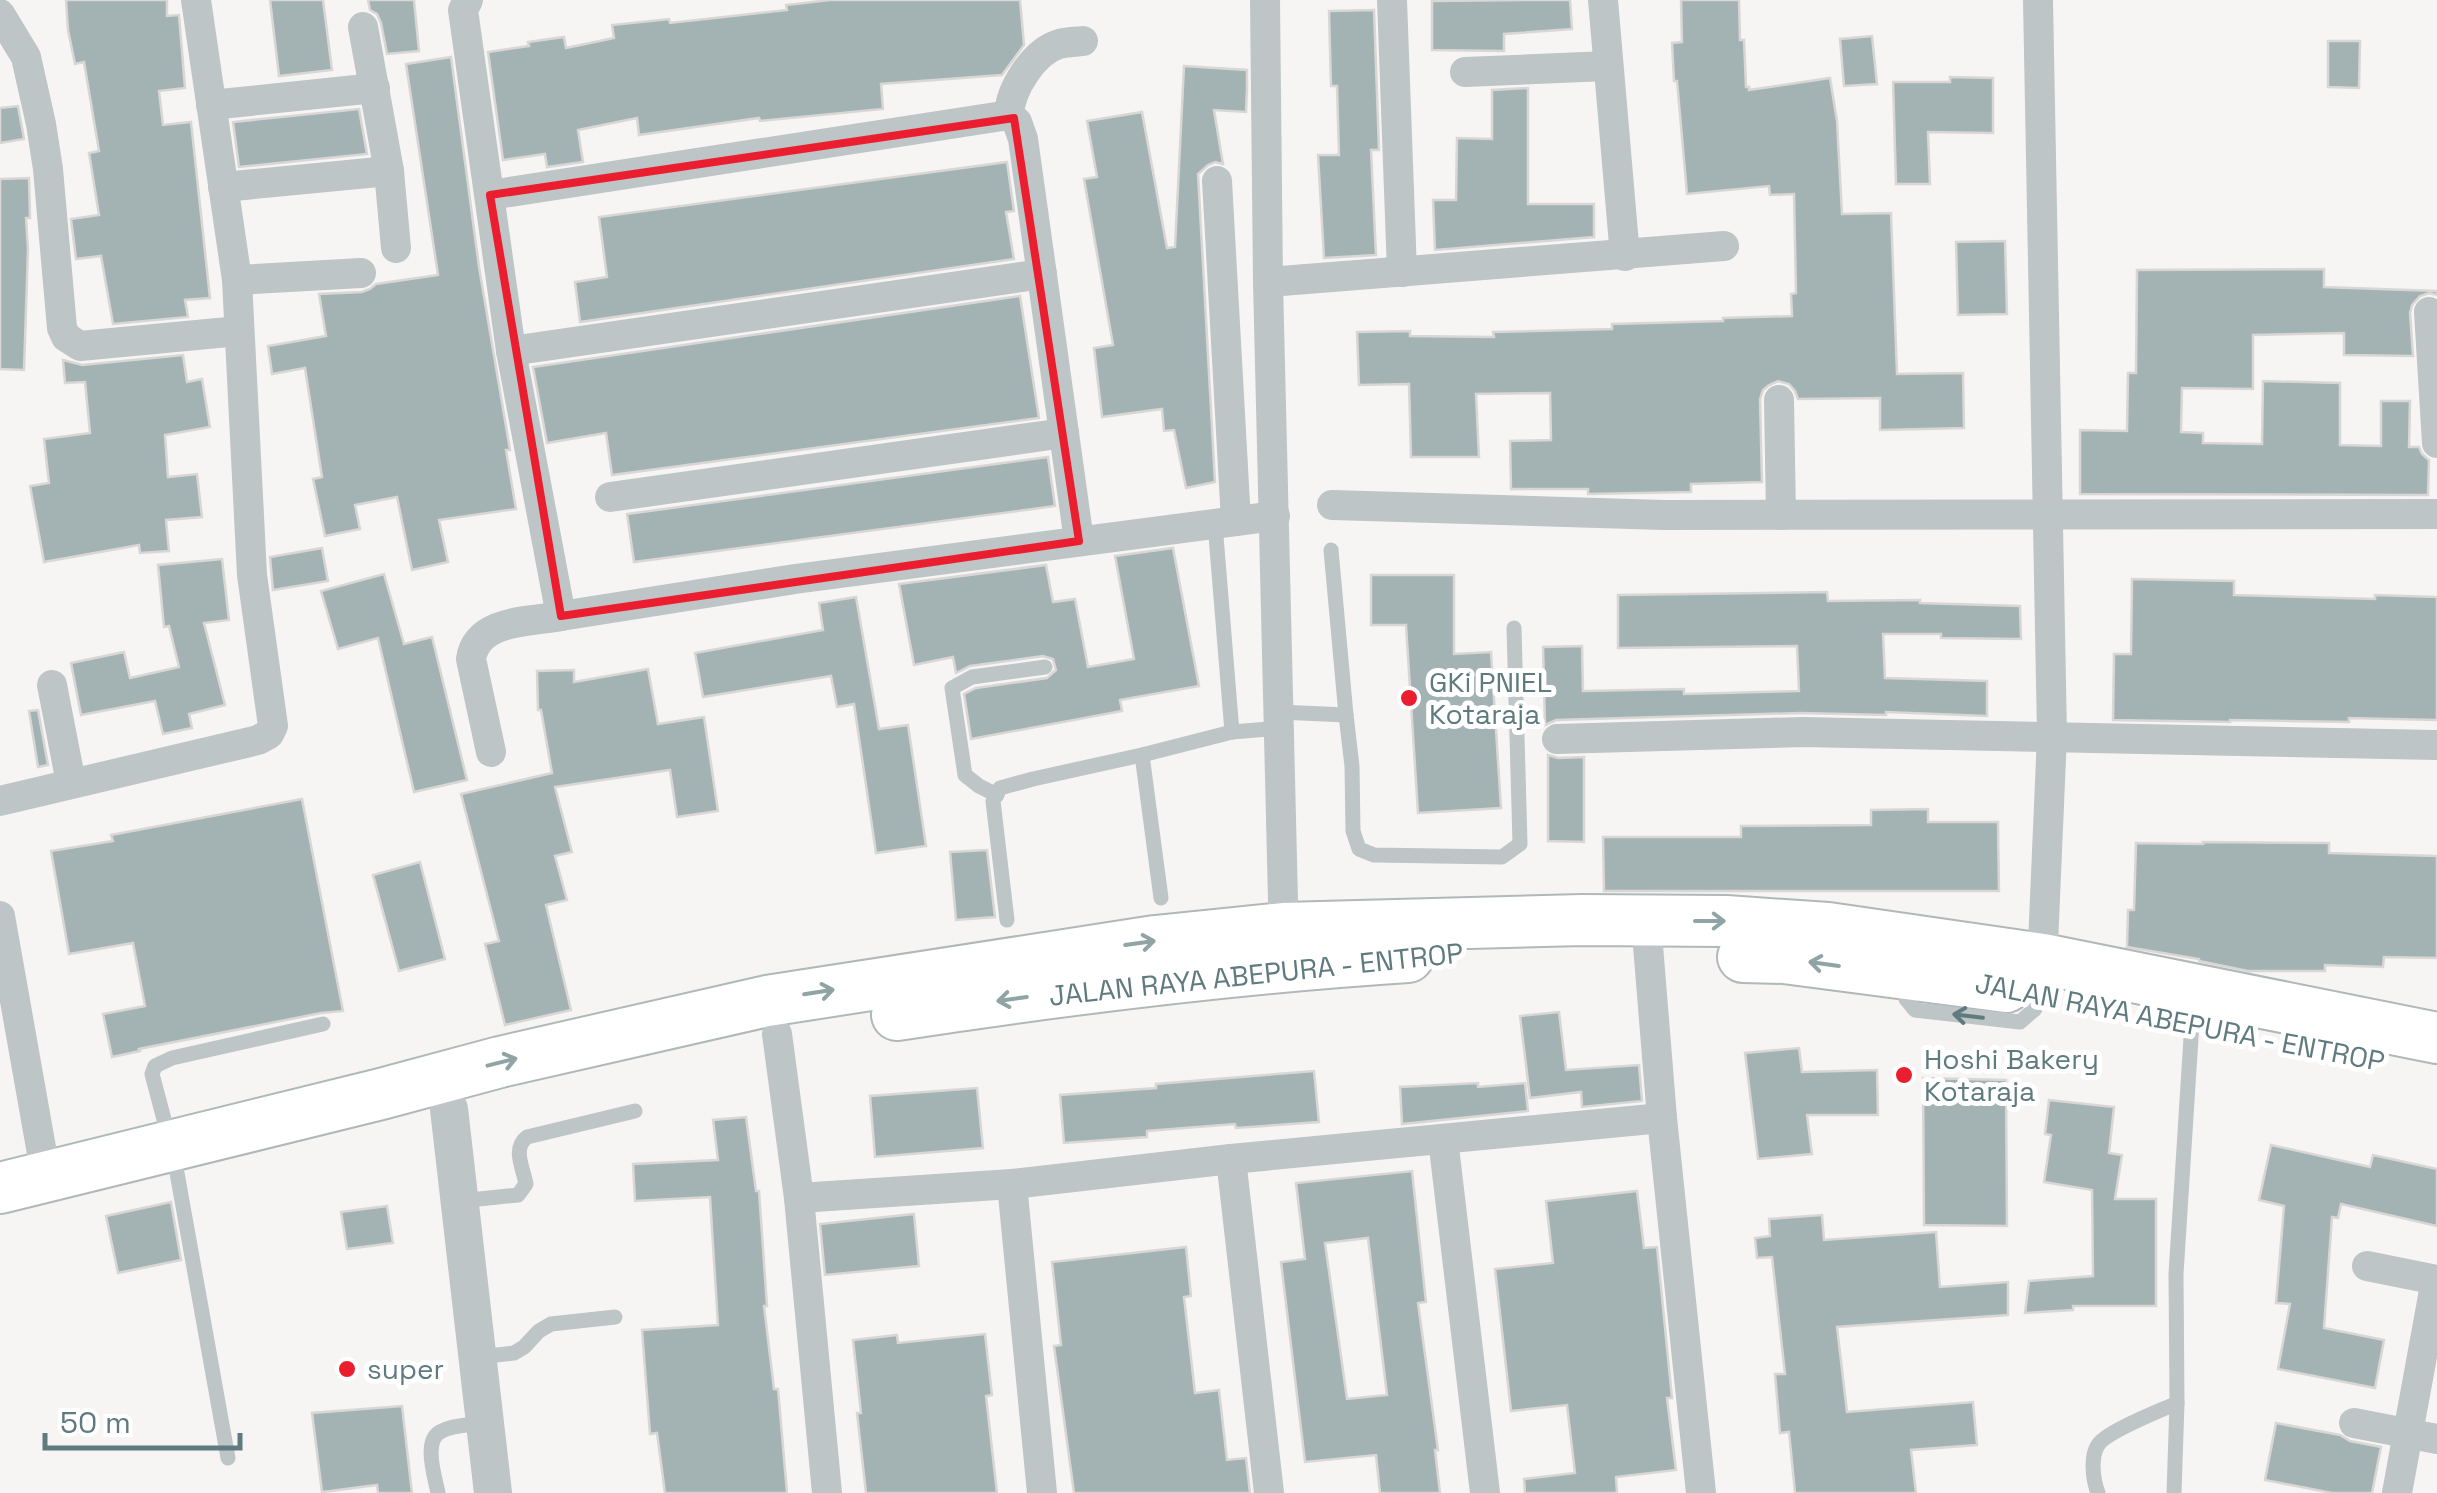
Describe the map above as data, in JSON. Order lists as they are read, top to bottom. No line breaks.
{"streets":{"highway":["JALAN RAYA ABEPURA - ENTROP"]},"places":["GKi PNIEL Kotaraja","Hoshi Bakery Kotaraja","super"],"scale_bar":"50 m"}
